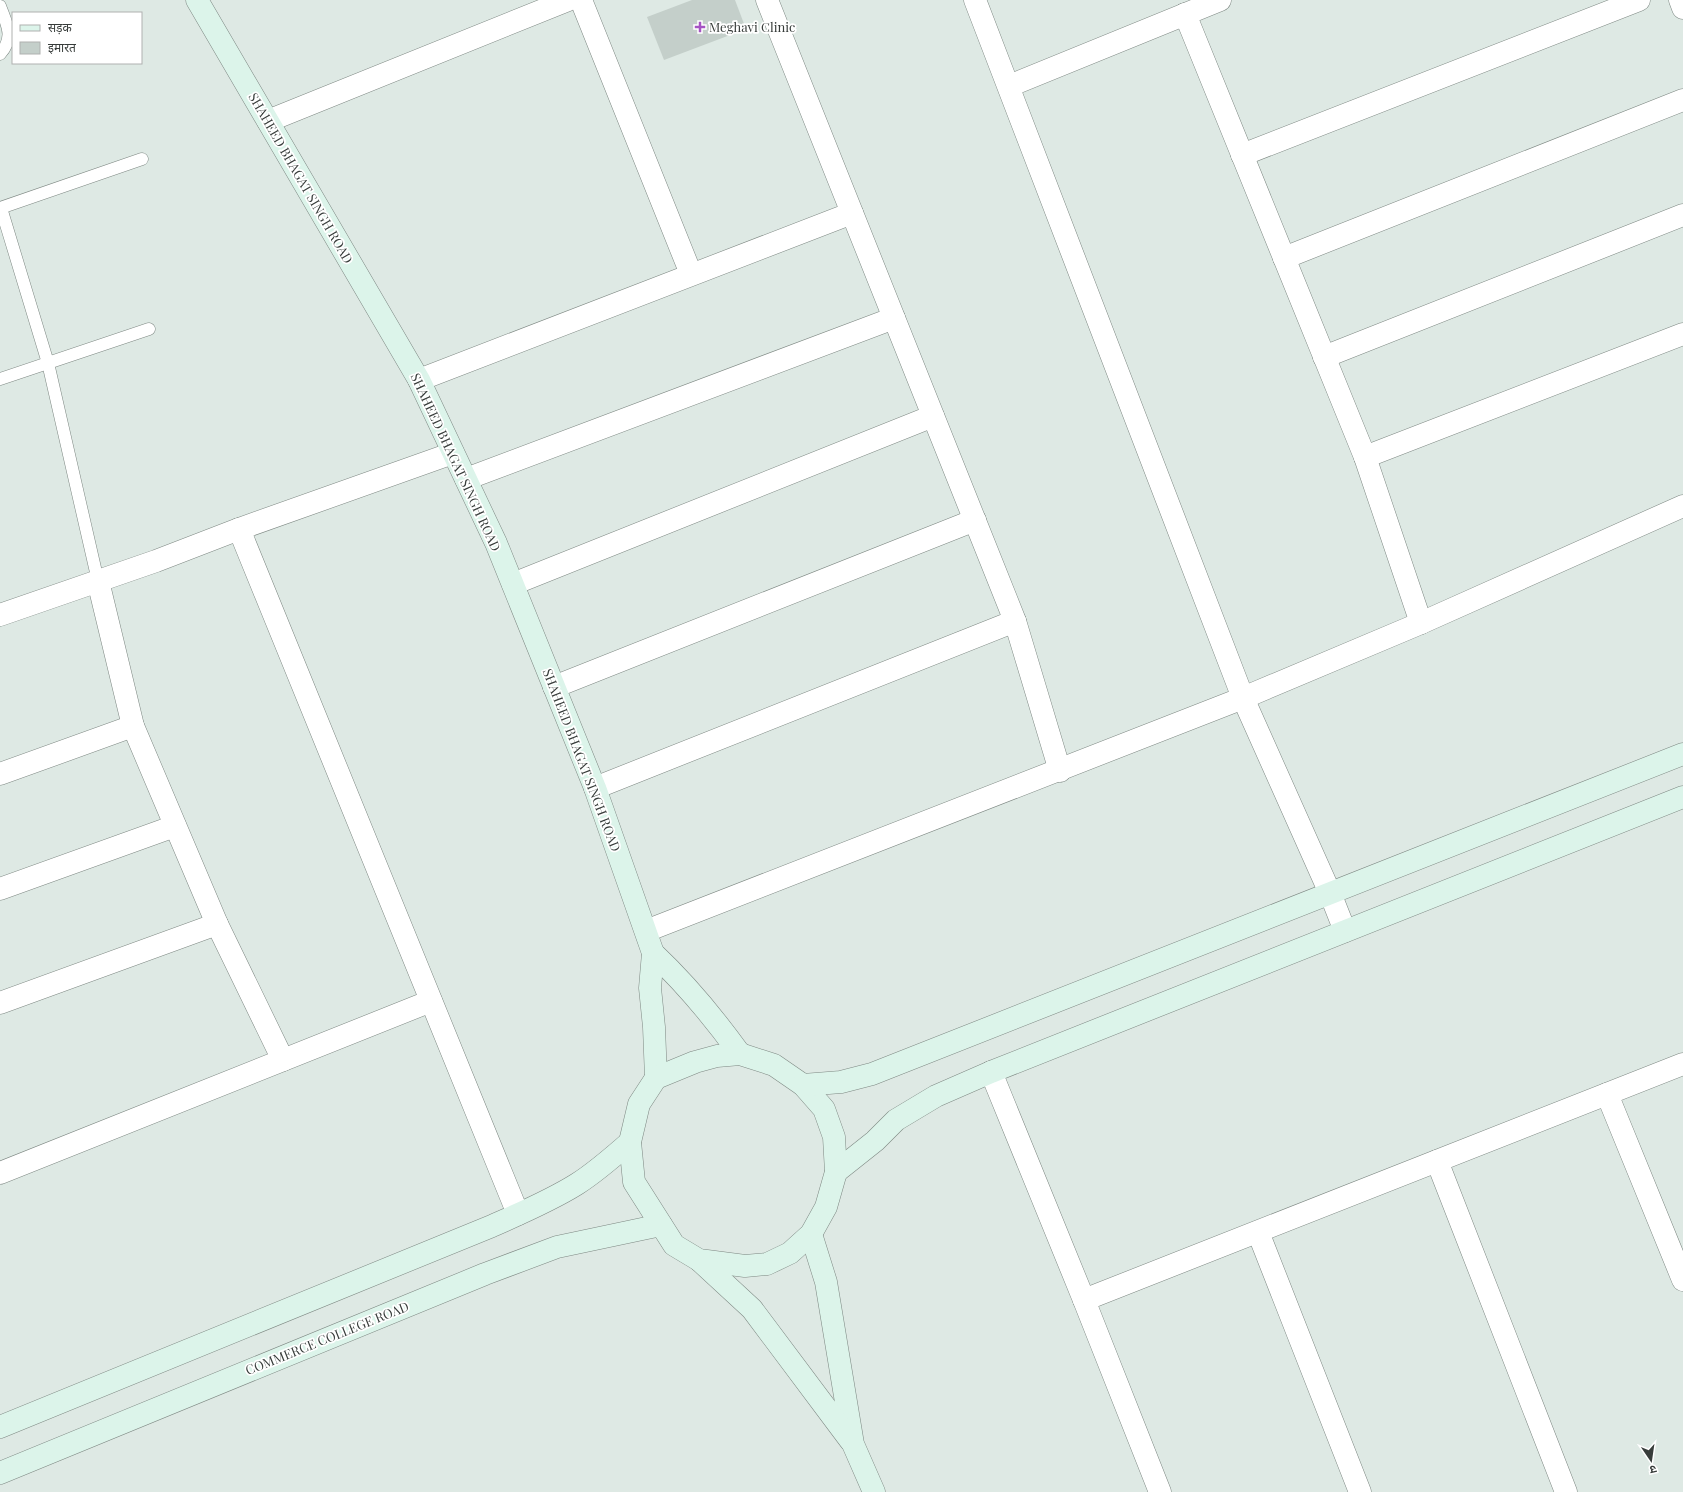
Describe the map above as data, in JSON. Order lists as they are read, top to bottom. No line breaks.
{"streets":{"street":["SHAHEED BHAGAT SINGH ROAD","COMMERCE COLLEGE ROAD"]},"places":{"health":["Meghavi Clinic"]},"legend":["सड़क","इमारत"],"north":"bottom"}
